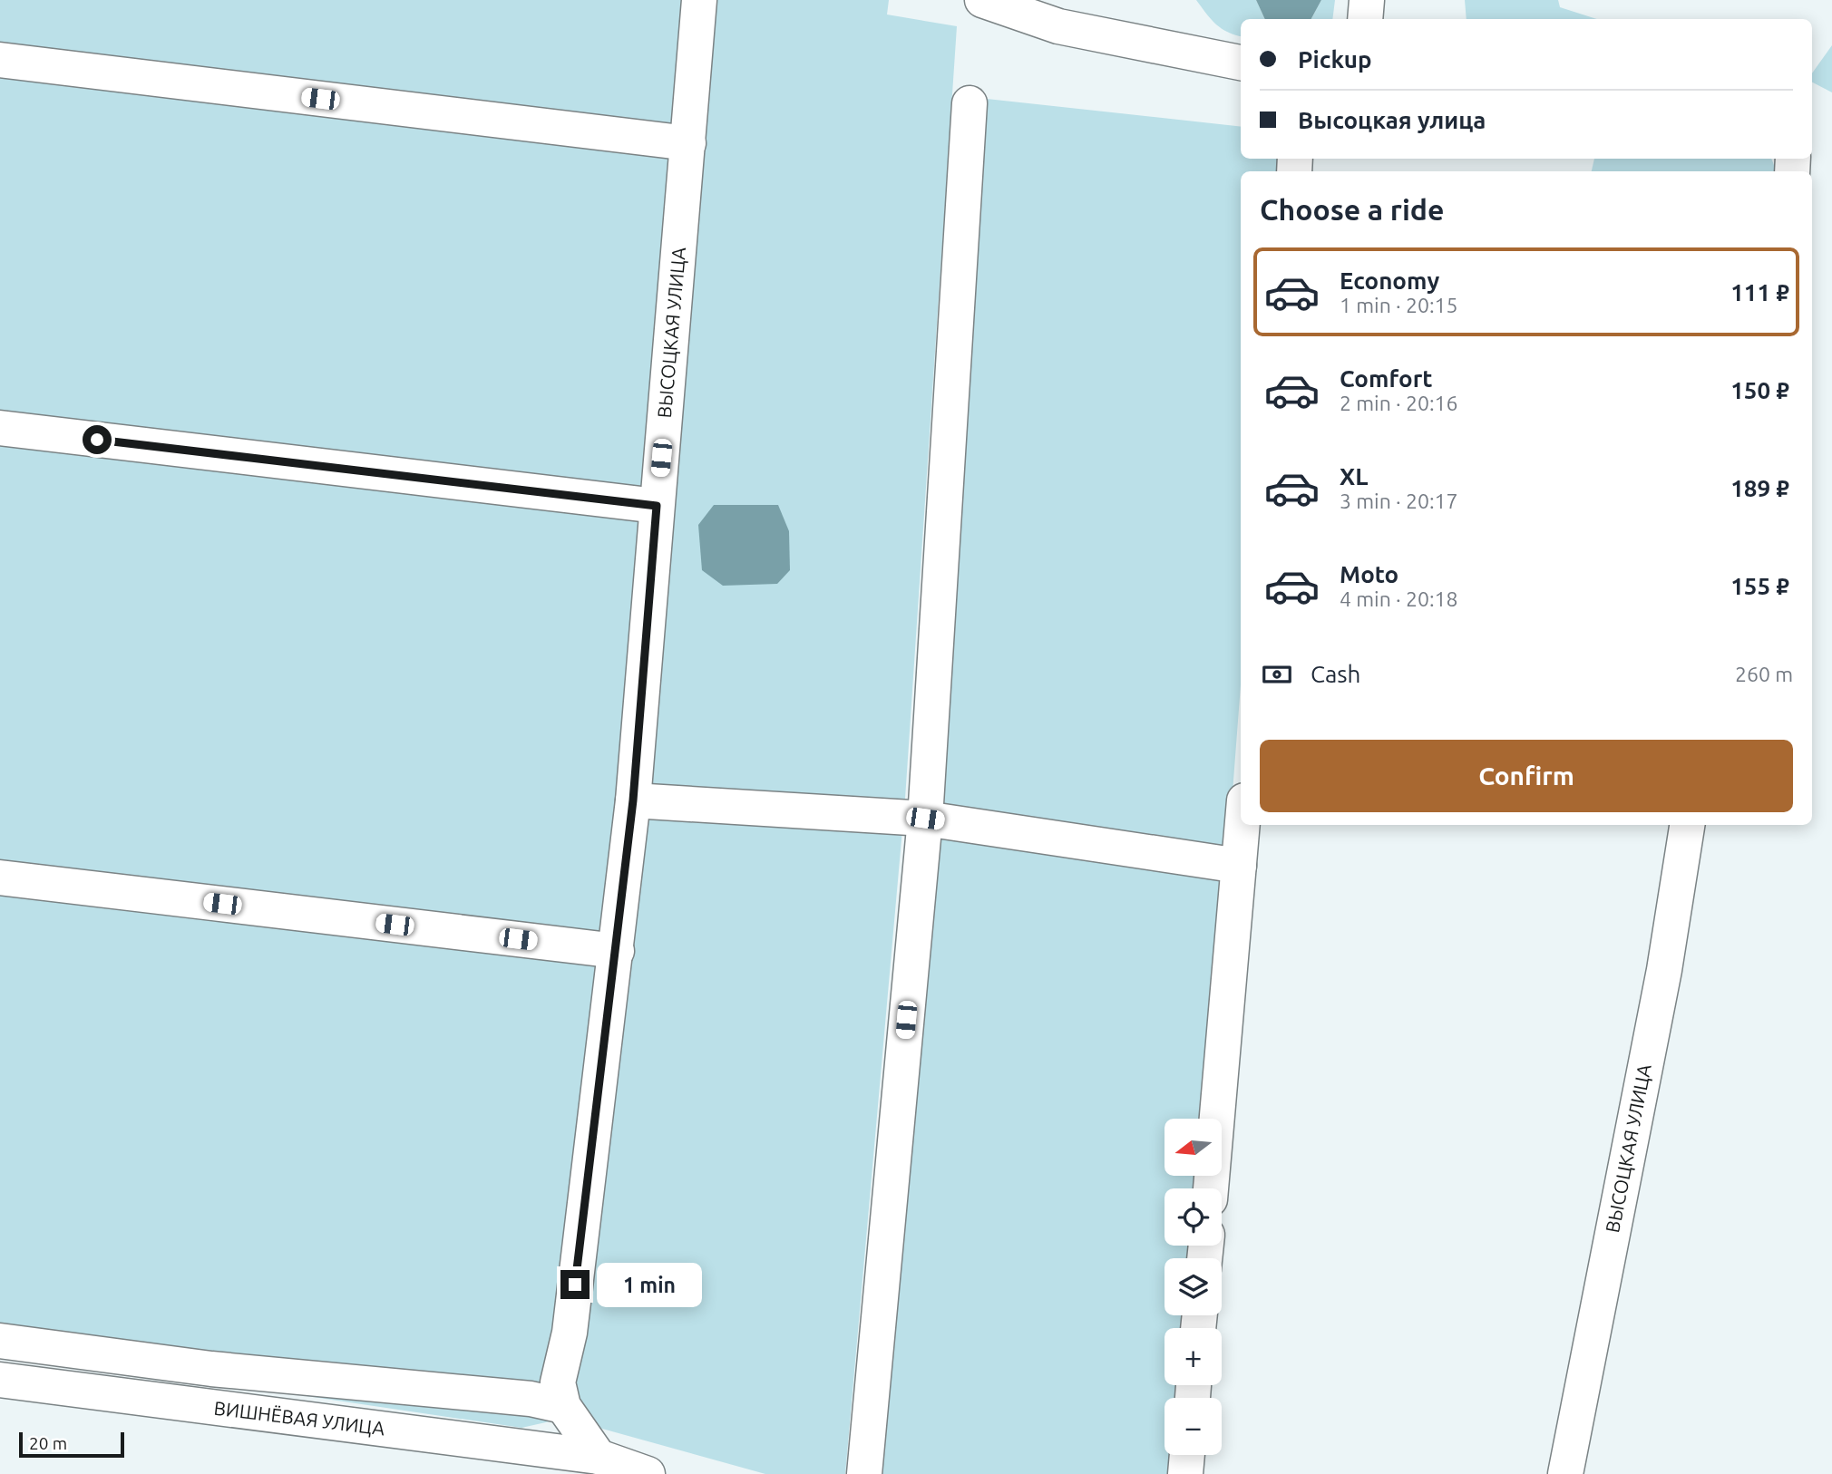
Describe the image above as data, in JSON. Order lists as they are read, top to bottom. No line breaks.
{"streets":{"street":["ВЫСОЦКАЯ УЛИЦА","ВИШНЁВАЯ УЛИЦА"]},"scale_bar":"20 m","north":"left","page":{"banner":["Pickup","Высоцкая улица"],"heading":"Choose a ride","list":[{"name":"Economy","note":"1 min · 20:15","value":"111 ₽"},{"name":"Comfort","note":"2 min · 20:16","value":"150 ₽"},{"name":"XL","note":"3 min · 20:17","value":"189 ₽"},{"name":"Moto","note":"4 min · 20:18","value":"155 ₽"}],"pay":["Cash","260 m"],"buttons":"Confirm","map_buttons":["+","−"],"bubble":"1 min","scale":"20 m"}}
